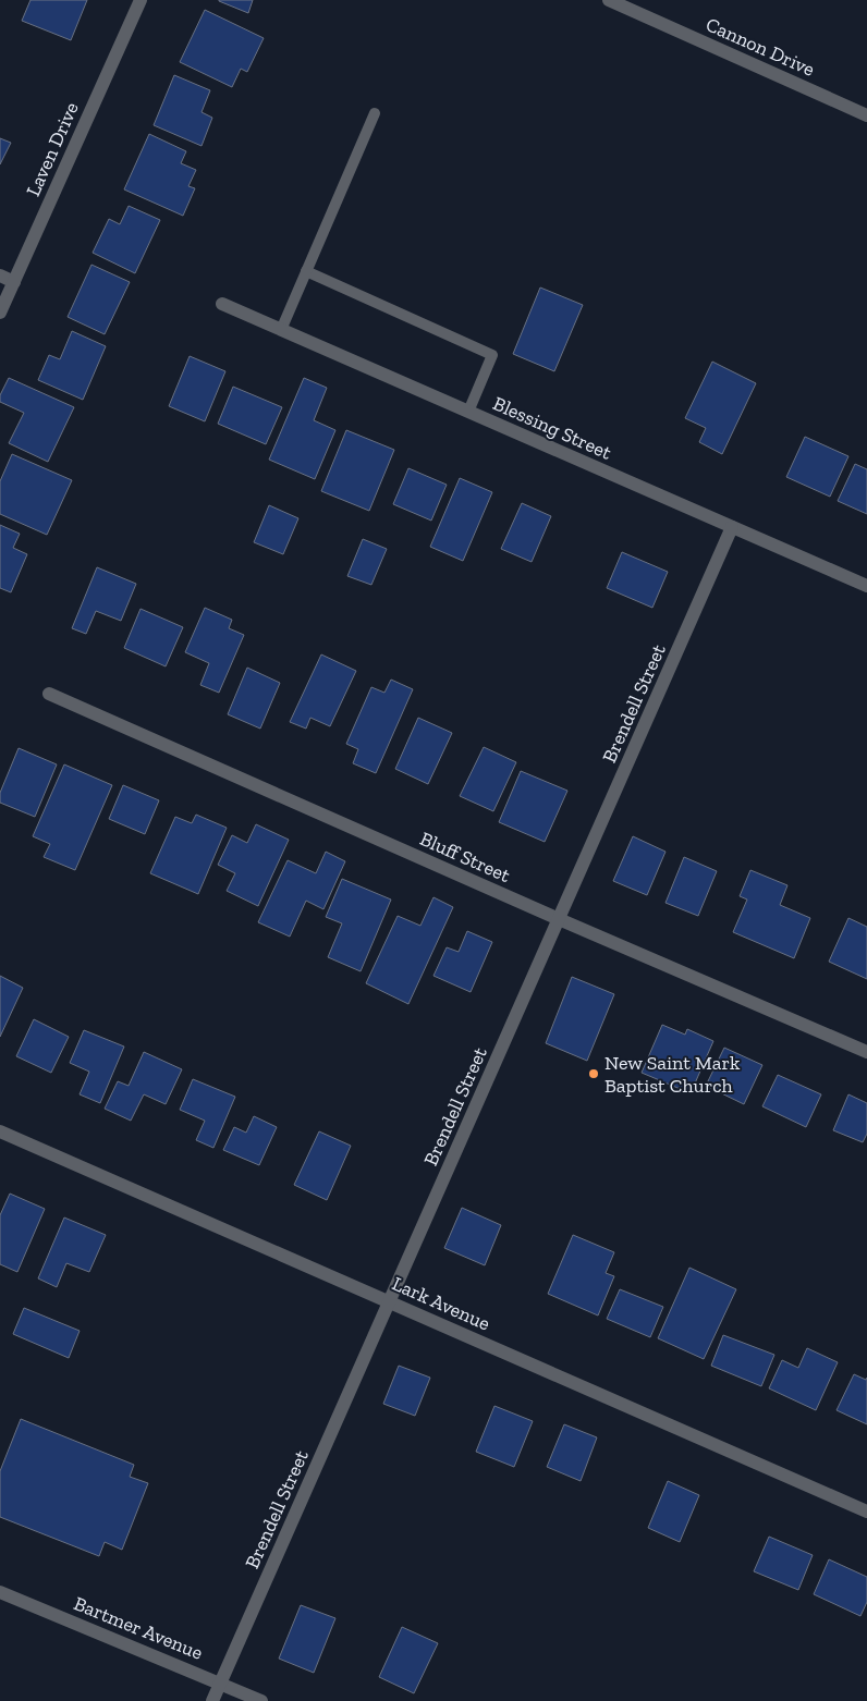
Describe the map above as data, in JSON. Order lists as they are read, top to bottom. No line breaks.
{"streets":{"street":["Cannon Drive","Laven Drive","Blessing Street","Brendell Street","Bluff Street","Lark Avenue","Bartmer Avenue"]},"crossings":[["Blessing Street","Brendell Street"],["Brendell Street","Bluff Street"],["Brendell Street","Lark Avenue"],["Brendell Street","Bartmer Avenue"]],"places":["New Saint Mark Baptist Church"]}
